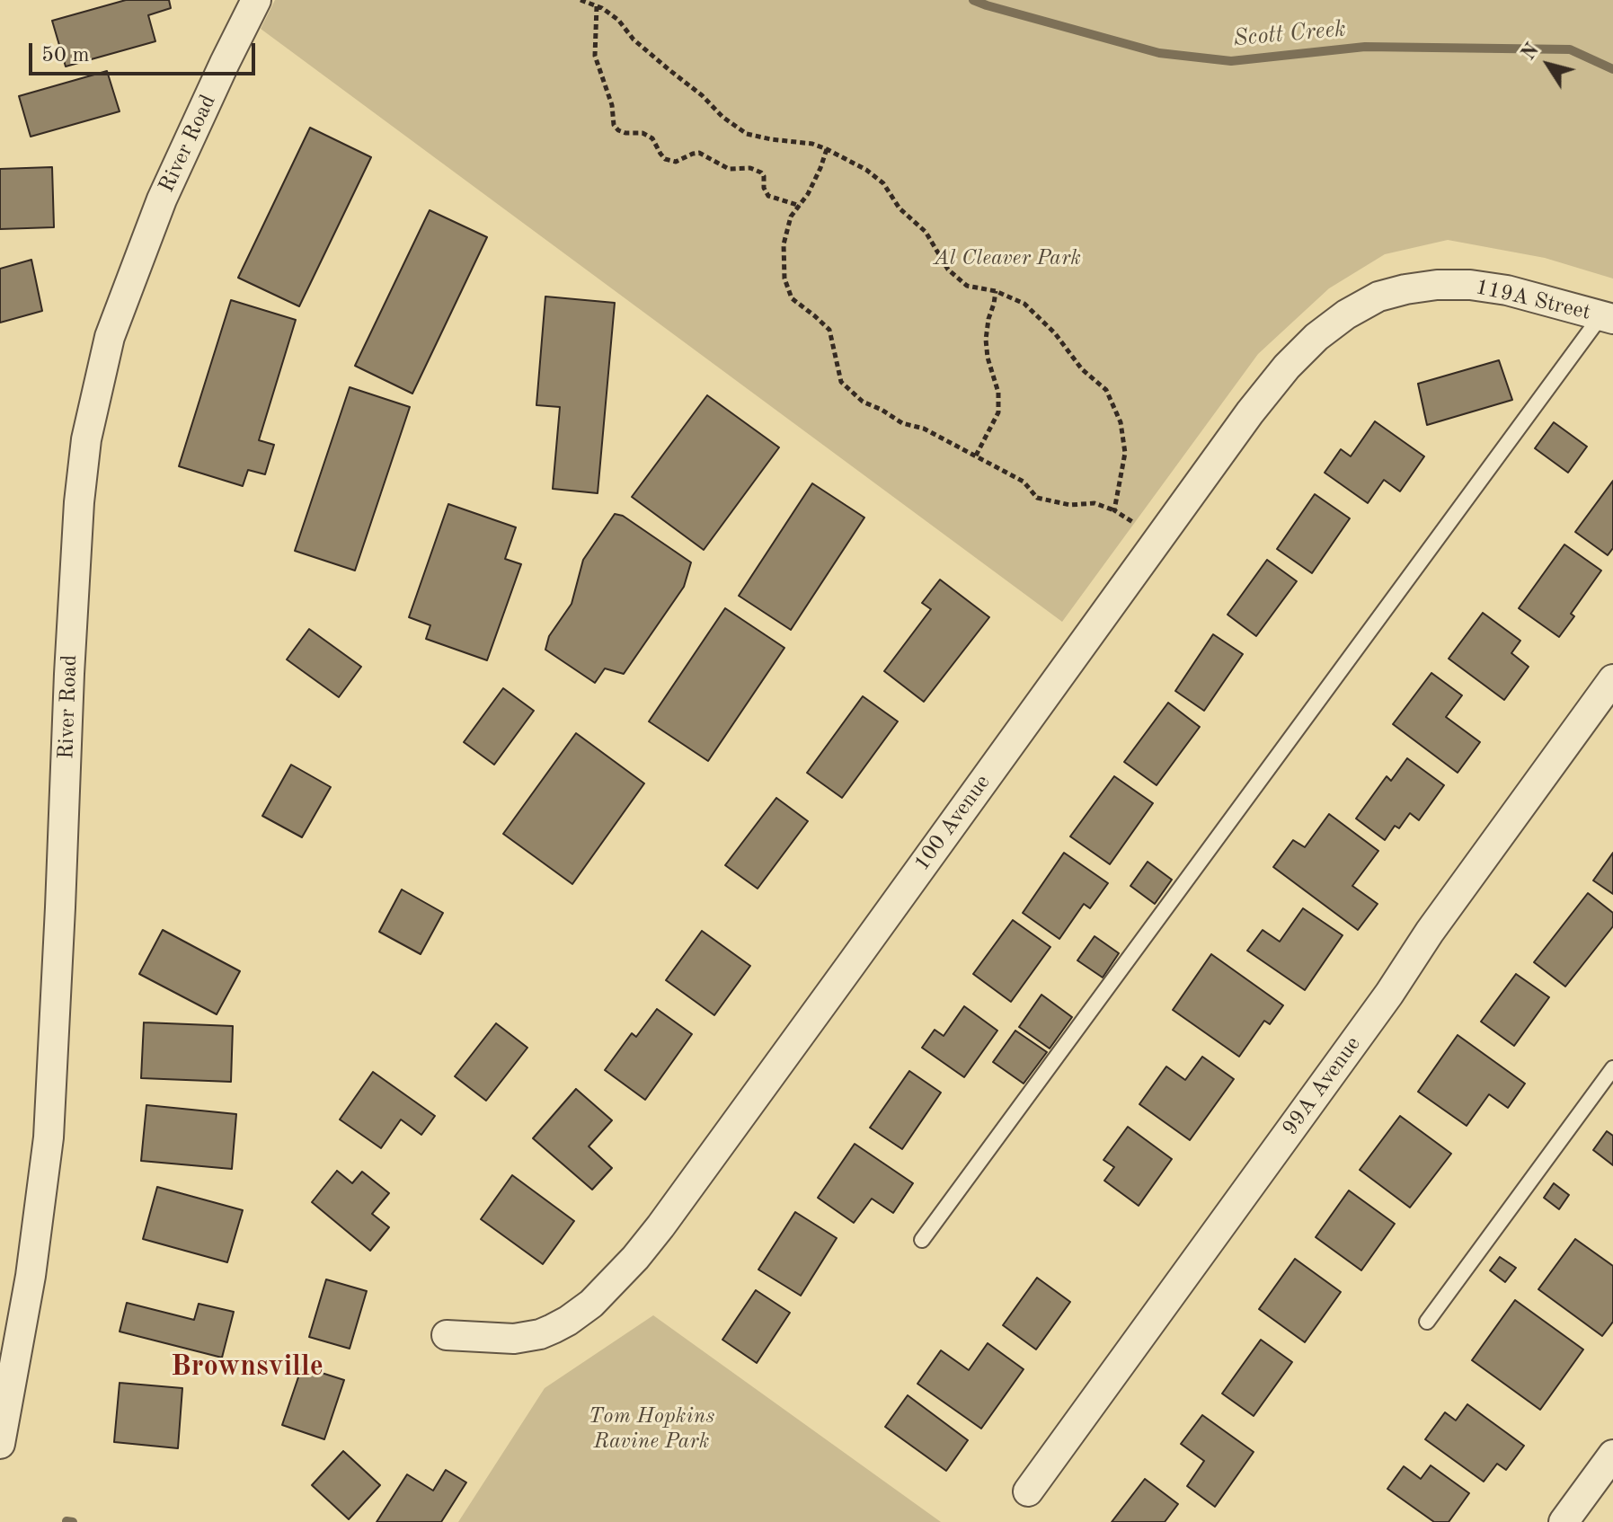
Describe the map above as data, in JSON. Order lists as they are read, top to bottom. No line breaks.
{"streets":{"street":["River Road","119A Street","100 Avenue","99A Avenue"]},"crossings":[["119A Street","100 Avenue"]],"districts":["Brownsville"],"water":["Scott Creek"],"parks":["Al Cleaver Park","Tom Hopkins Ravine Park"],"scale_bar":"50 m","north":"top left"}
